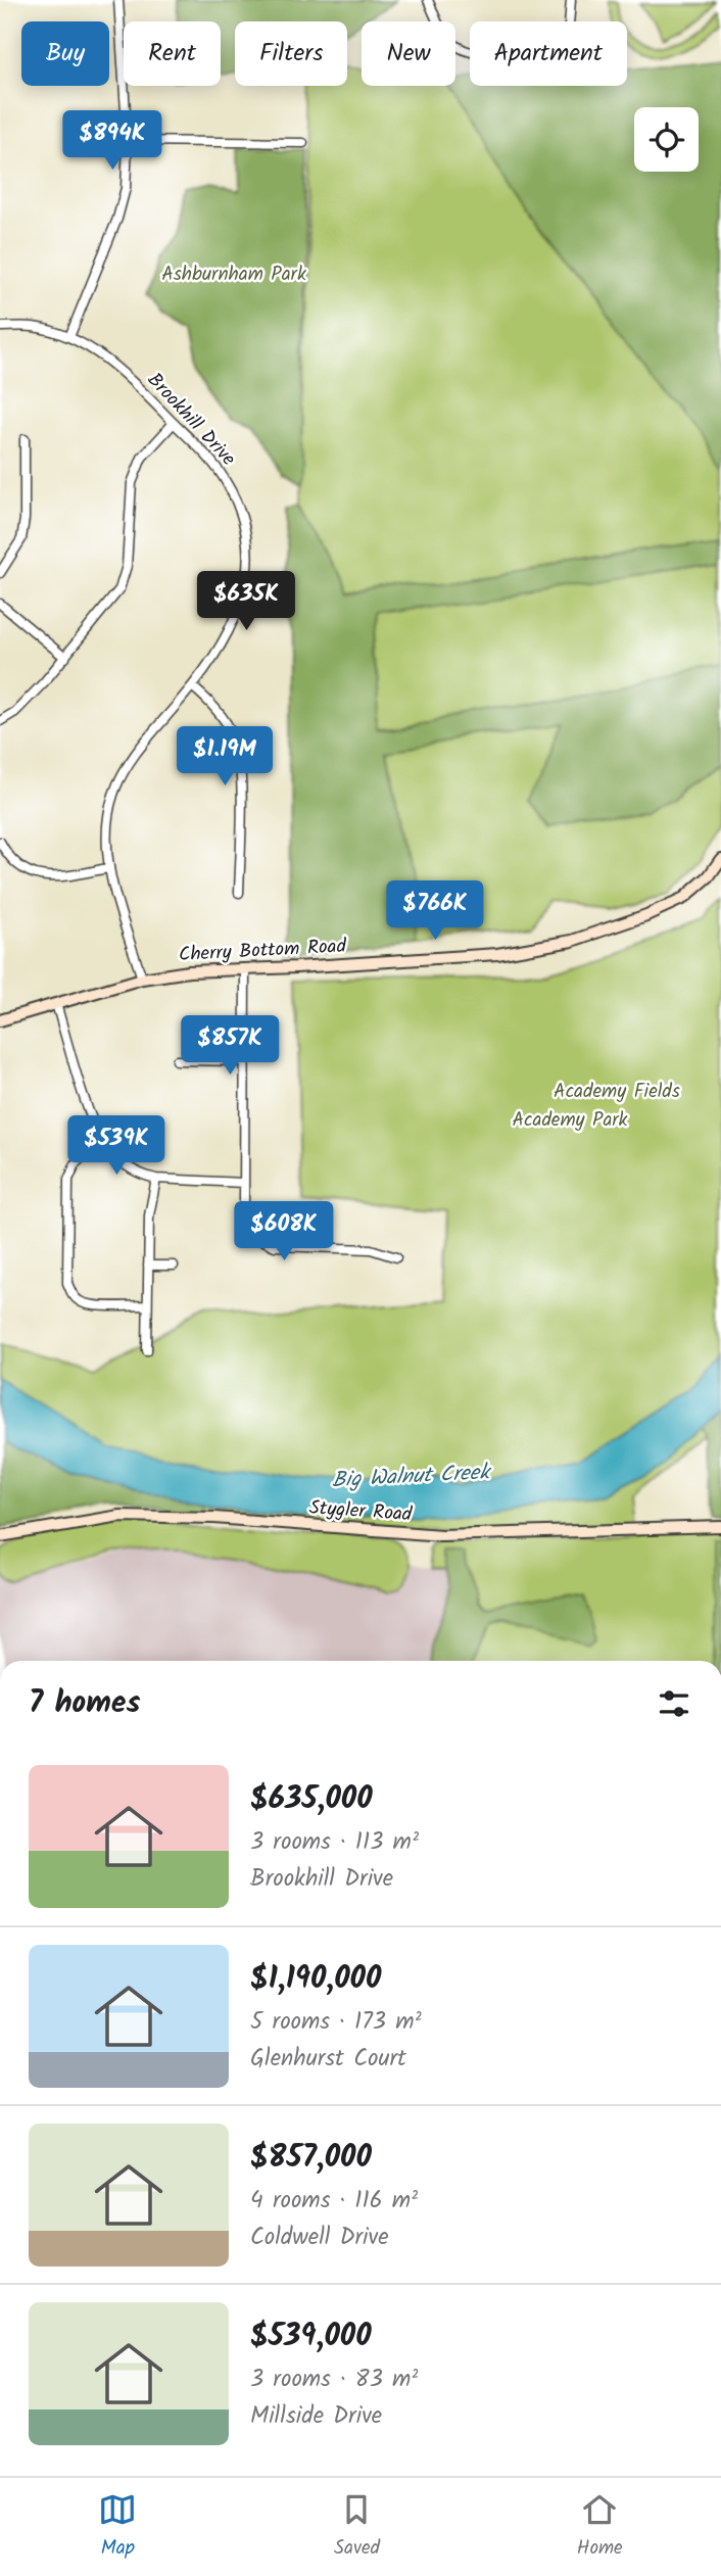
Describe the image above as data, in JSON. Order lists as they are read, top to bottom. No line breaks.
{"streets":{"main road":["Cherry Bottom Road","Stygler Road"],"street":["Brookhill Drive"]},"crossings":[["Brookhill Drive","Cherry Bottom Road"]],"water":["Big Walnut Creek"],"parks":["Ashburnham Park","Academy Fields","Academy Park"],"page":{"chip":["Buy","Rent","Filters","New","Apartment"],"price":["$894K","$635K","$1.19M","$766K","$857K","$539K","$608K"],"heading":"7 homes","list":[{"name":"$635,000","note":"3 rooms · 113 m² · Brookhill Drive"},{"name":"$1,190,000","note":"5 rooms · 173 m² · Glenhurst Court"},{"name":"$857,000","note":"4 rooms · 116 m² · Coldwell Drive"},{"name":"$539,000","note":"3 rooms · 83 m² · Millside Drive"}],"tabs":["Map","Saved","Home"]}}
